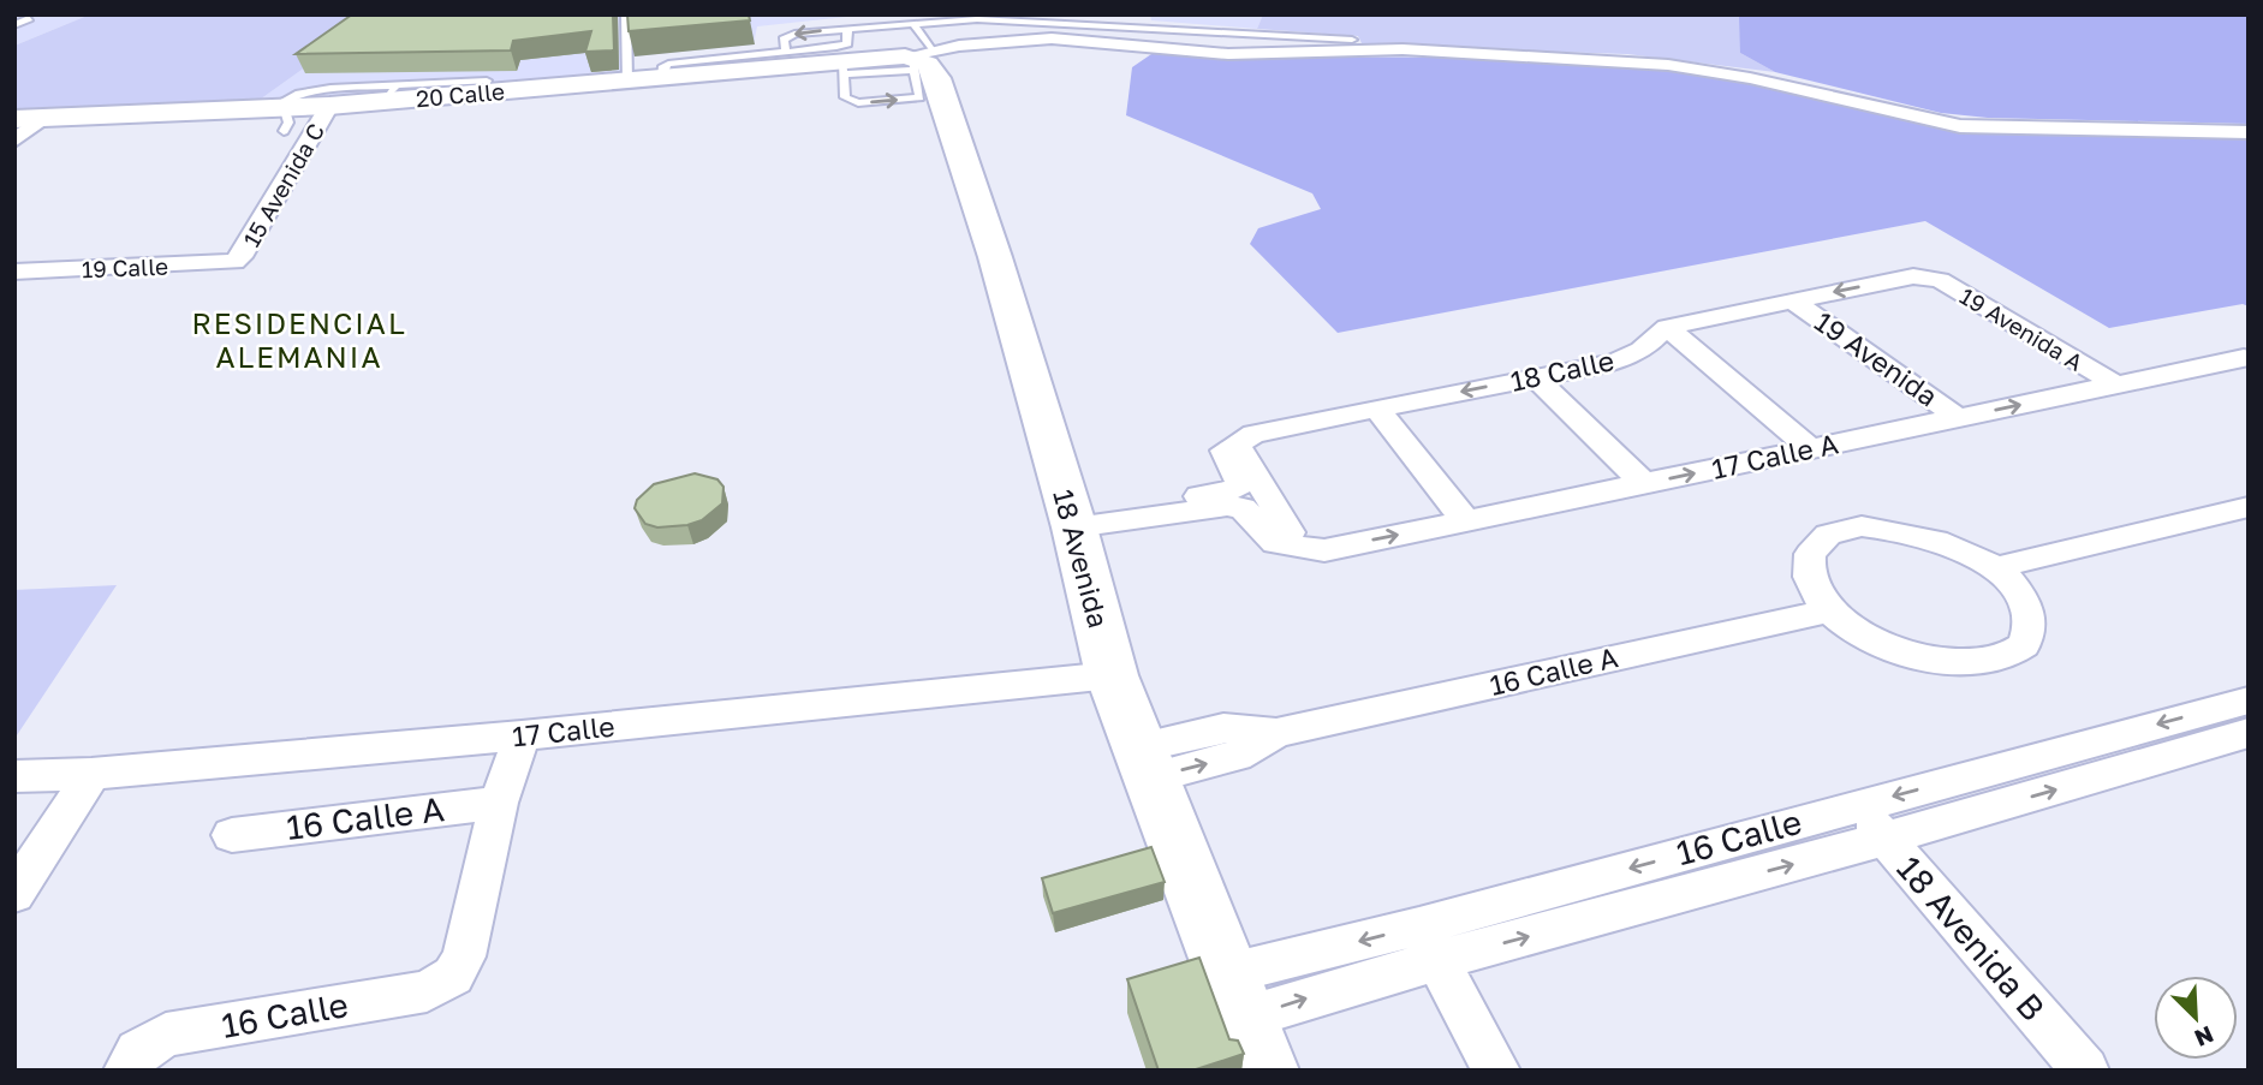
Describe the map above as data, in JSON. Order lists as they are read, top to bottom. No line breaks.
{"streets":{"street":["20 Calle","15 Avenida C","19 Calle","19 Avenida A","19 Avenida","18 Calle","17 Calle A","18 Avenida","16 Calle A","17 Calle","16 Calle","18 Avenida B"]},"crossings":[["20 Calle","15 Avenida C"],["20 Calle","18 Avenida"],["15 Avenida C","19 Calle"],["19 Avenida A","18 Calle"],["19 Avenida A","17 Calle A"],["19 Avenida","18 Calle"],["19 Avenida","17 Calle A"],["18 Avenida","16 Calle A"],["18 Avenida","17 Calle"],["18 Avenida","16 Calle"],["16 Calle A","16 Calle"],["16 Calle","18 Avenida B"]],"districts":["RESIDENCIAL ALEMANIA"],"north":"bottom right"}
